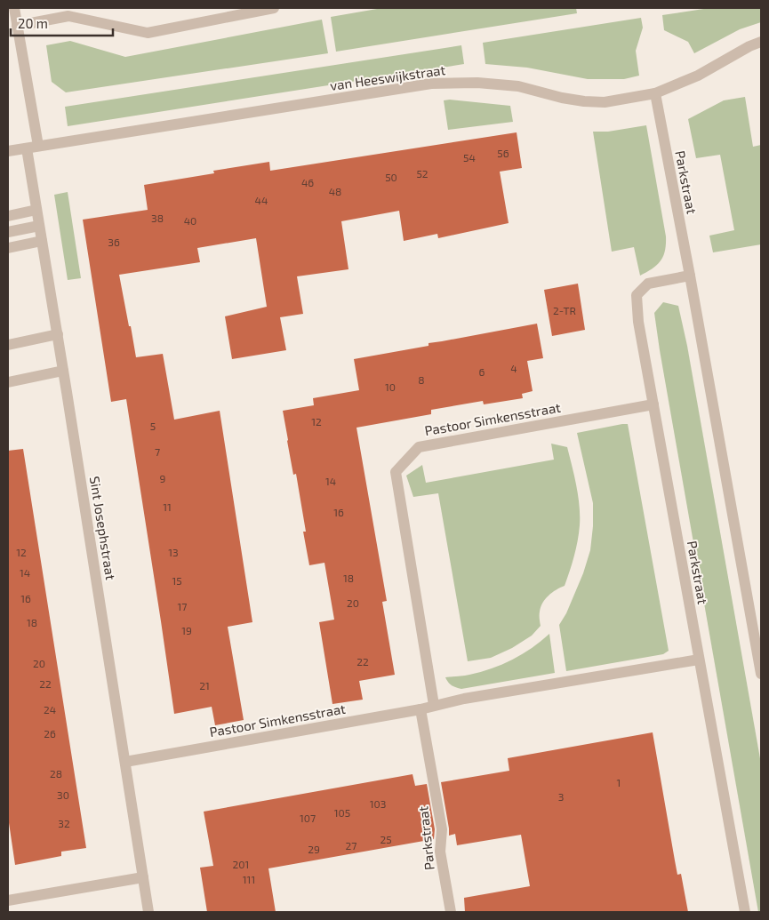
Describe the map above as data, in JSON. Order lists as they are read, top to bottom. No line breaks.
{"streets":{"street":["van Heeswijkstraat","Parkstraat","Pastoor Simkensstraat","Sint Josephstraat"]},"crossings":[["van Heeswijkstraat","Parkstraat"],["van Heeswijkstraat","Sint Josephstraat"],["Parkstraat","Pastoor Simkensstraat"],["Pastoor Simkensstraat","Sint Josephstraat"]],"house_numbers":["56","54","52","50","46","48","44","38","40","36","2-TR","4","6","8","10","12","5","7","9","14","11","16","12","13","14","18","15","16","20","17","18","19","22","20","22","21","24","26","28","1","30","3","103","105","107","32","25","27","29","201","111"],"scale_bar":"20 m"}
